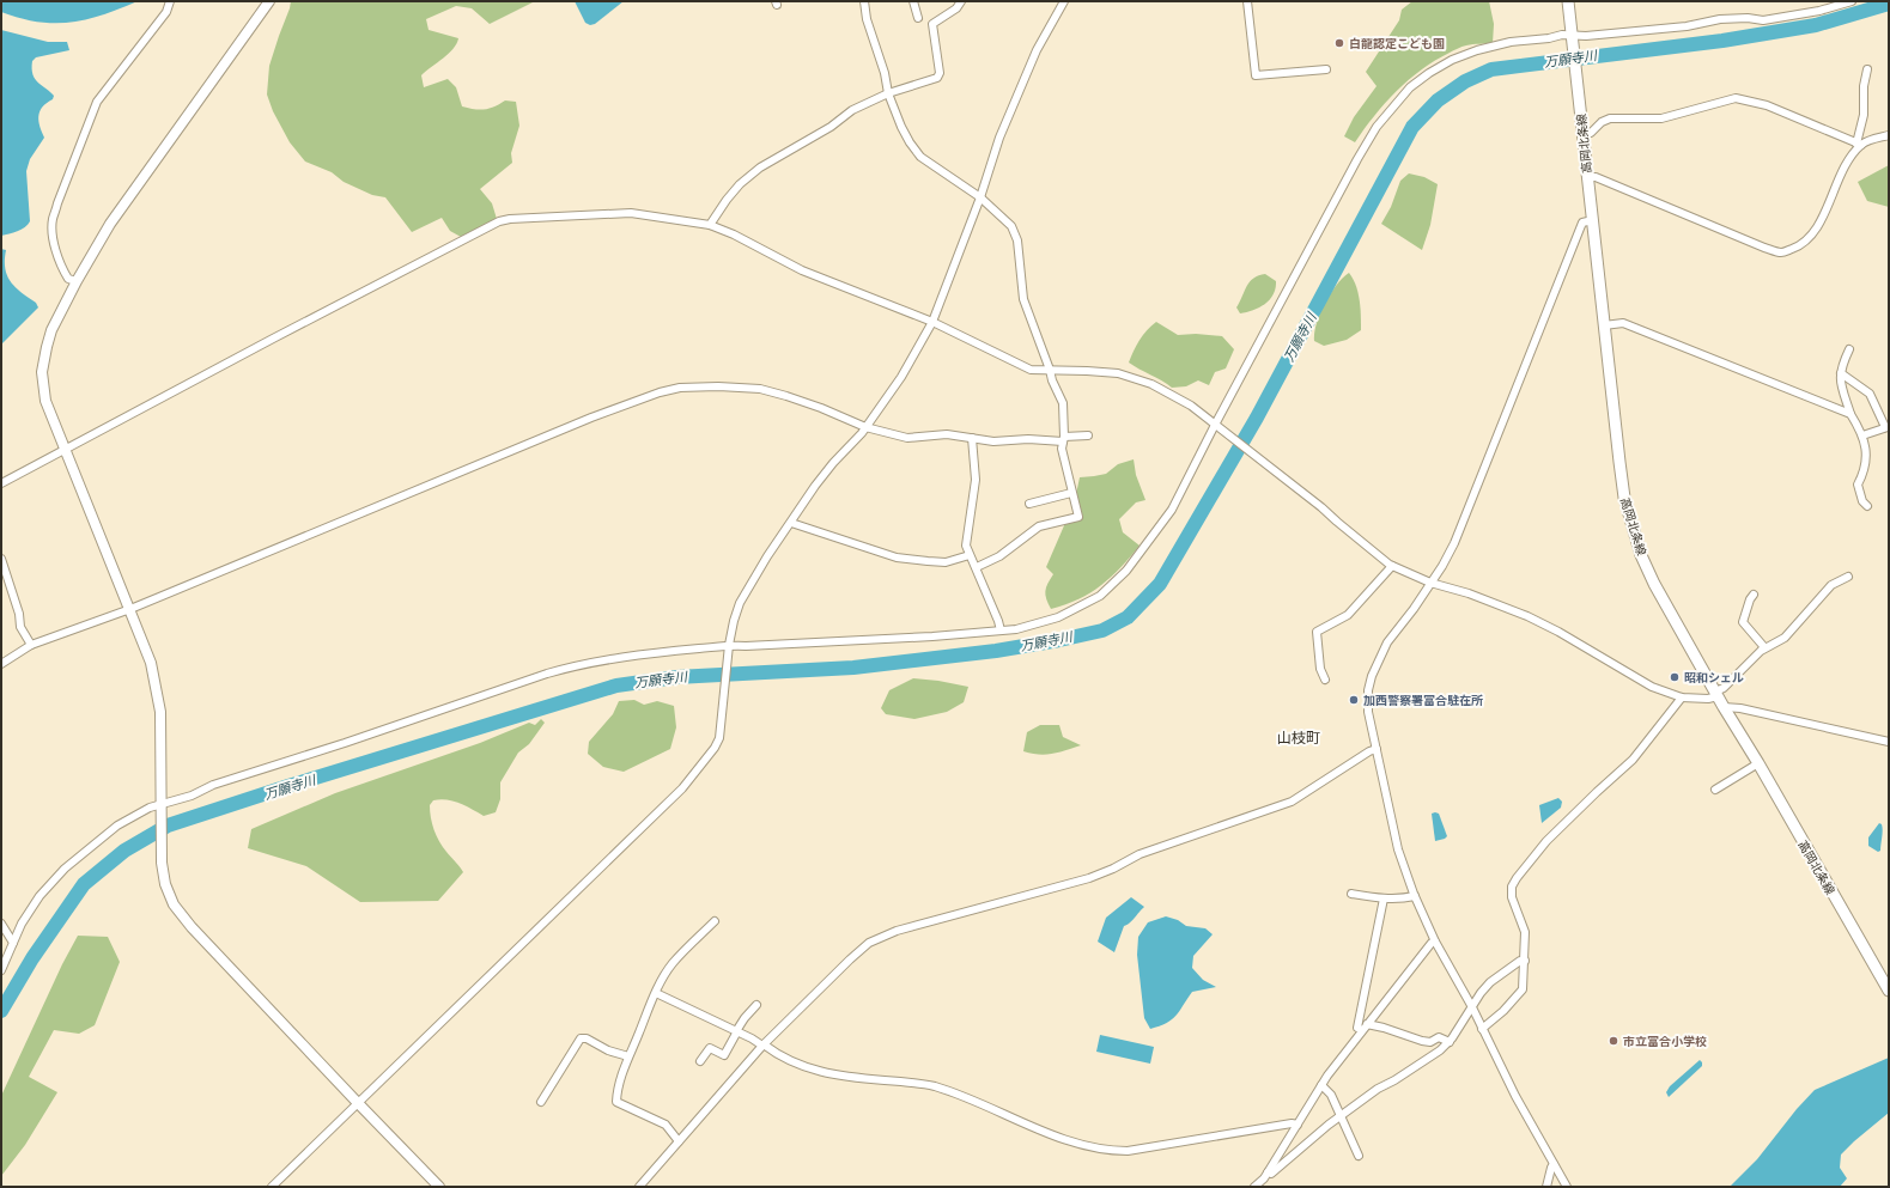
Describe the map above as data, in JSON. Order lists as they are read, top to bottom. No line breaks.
{"streets":{"main road":["高岡北条線"]},"districts":["山枝町"],"water":["万願寺川"],"places":["白龍認定こども園","昭和シェル","加西警察署富合駐在所","市立富合小学校"]}
